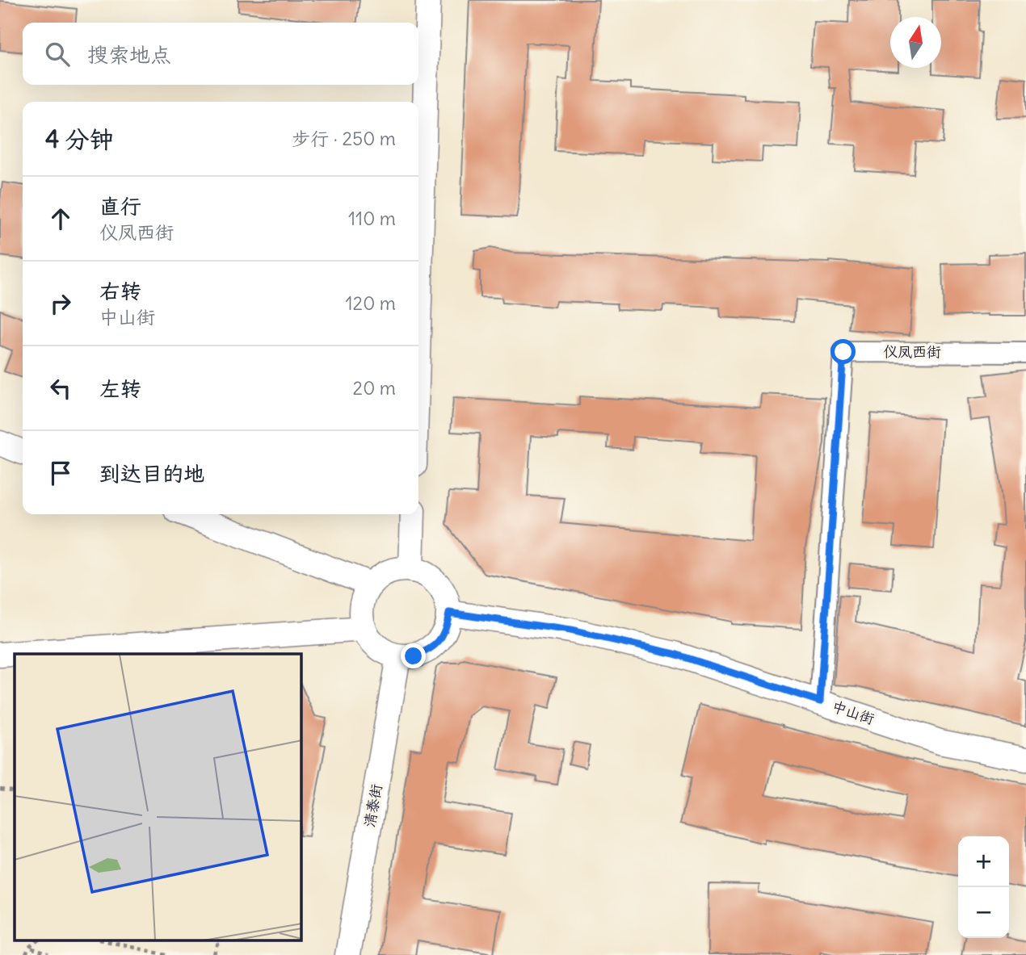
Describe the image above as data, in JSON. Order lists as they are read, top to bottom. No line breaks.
{"streets":{"street":["仪凤西街","中山街","清泰街"]},"crossings":[["仪凤西街","中山街"],["中山街","清泰街"]],"north":"top","page":{"search":"搜索地点","heading":["4 分钟","步行 · 250 m"],"list":[["直行","仪凤西街","110 m"],["右转","中山街","120 m"],["左转","20 m"],"到达目的地"],"map_buttons":["+","−"]}}
